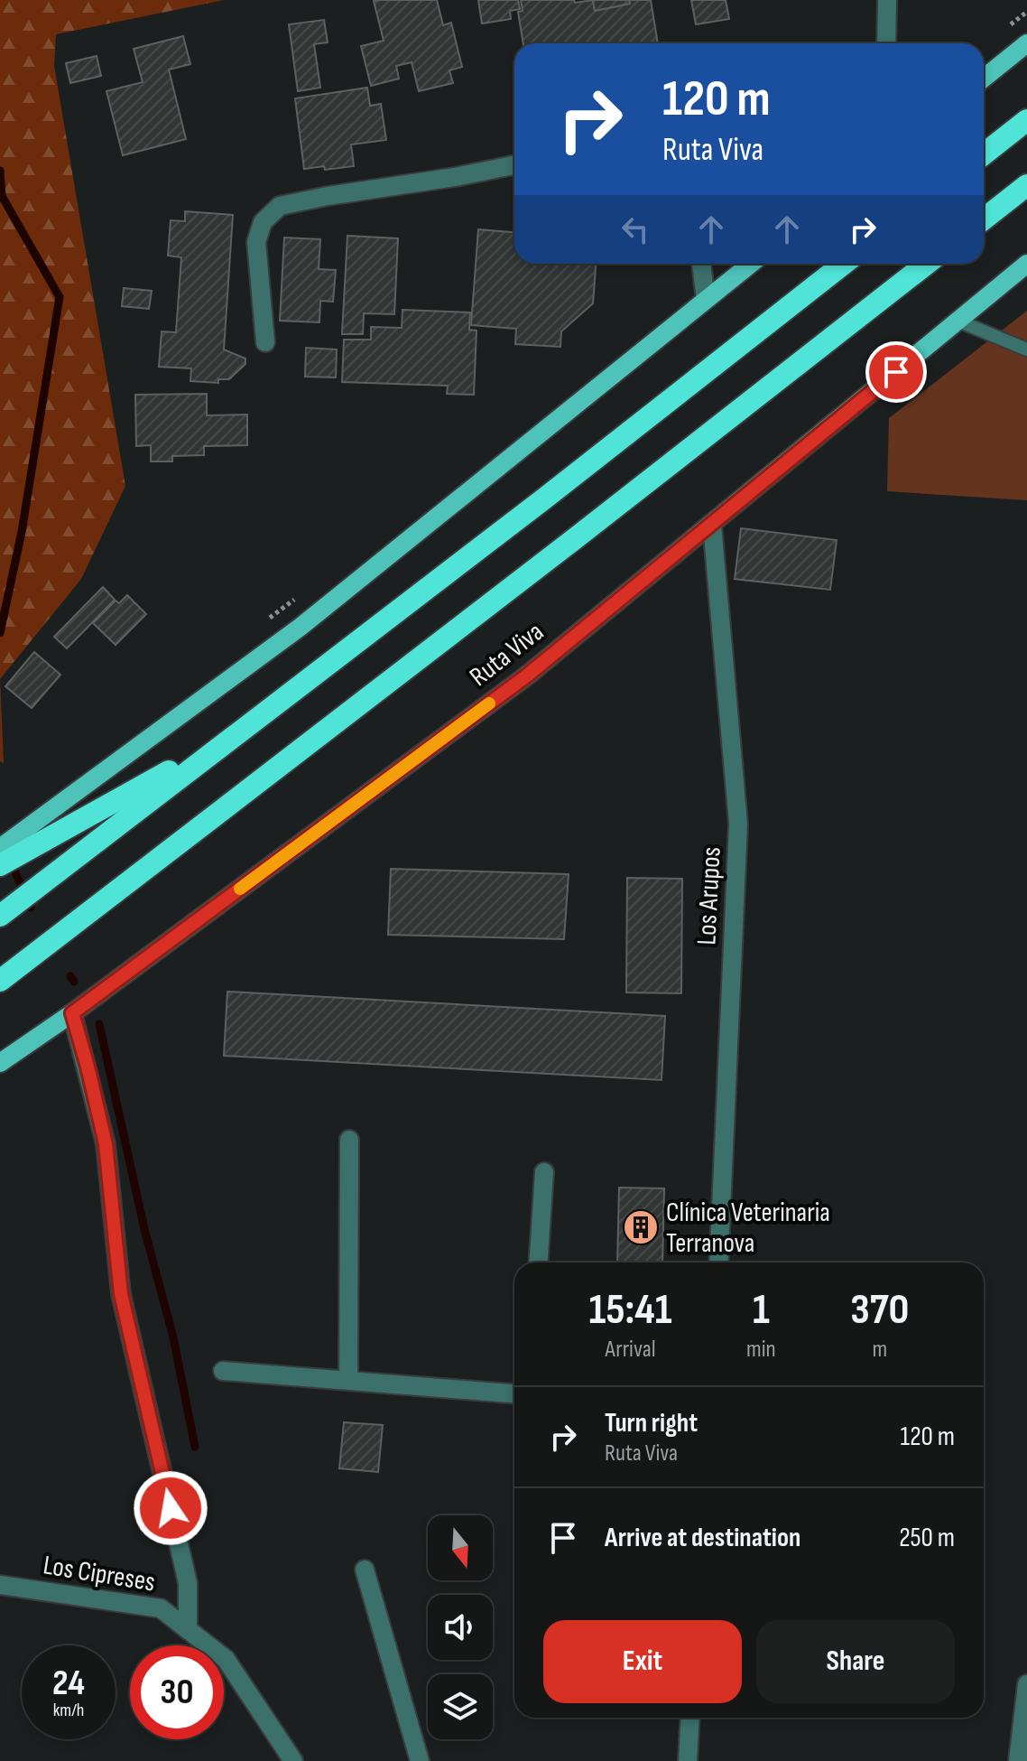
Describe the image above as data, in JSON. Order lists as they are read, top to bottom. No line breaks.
{"streets":{"highway":["Ruta Viva"],"street":["Los Arupos","Los Cipreses"]},"crossings":[["Ruta Viva","Los Arupos"]],"places":{"building":["Clínica Veterinaria Terranova"]},"north":"bottom","page":{"turn":["120 m","Ruta Viva"],"eta":["15:41","Arrival","1","min","370","m"],"list":[{"name":"Turn right","note":"Ruta Viva","value":"120 m"},{"name":"Arrive at destination","value":"250 m"}],"buttons":["Exit","Share"],"speed":"24 km/h","limit":"30"}}
